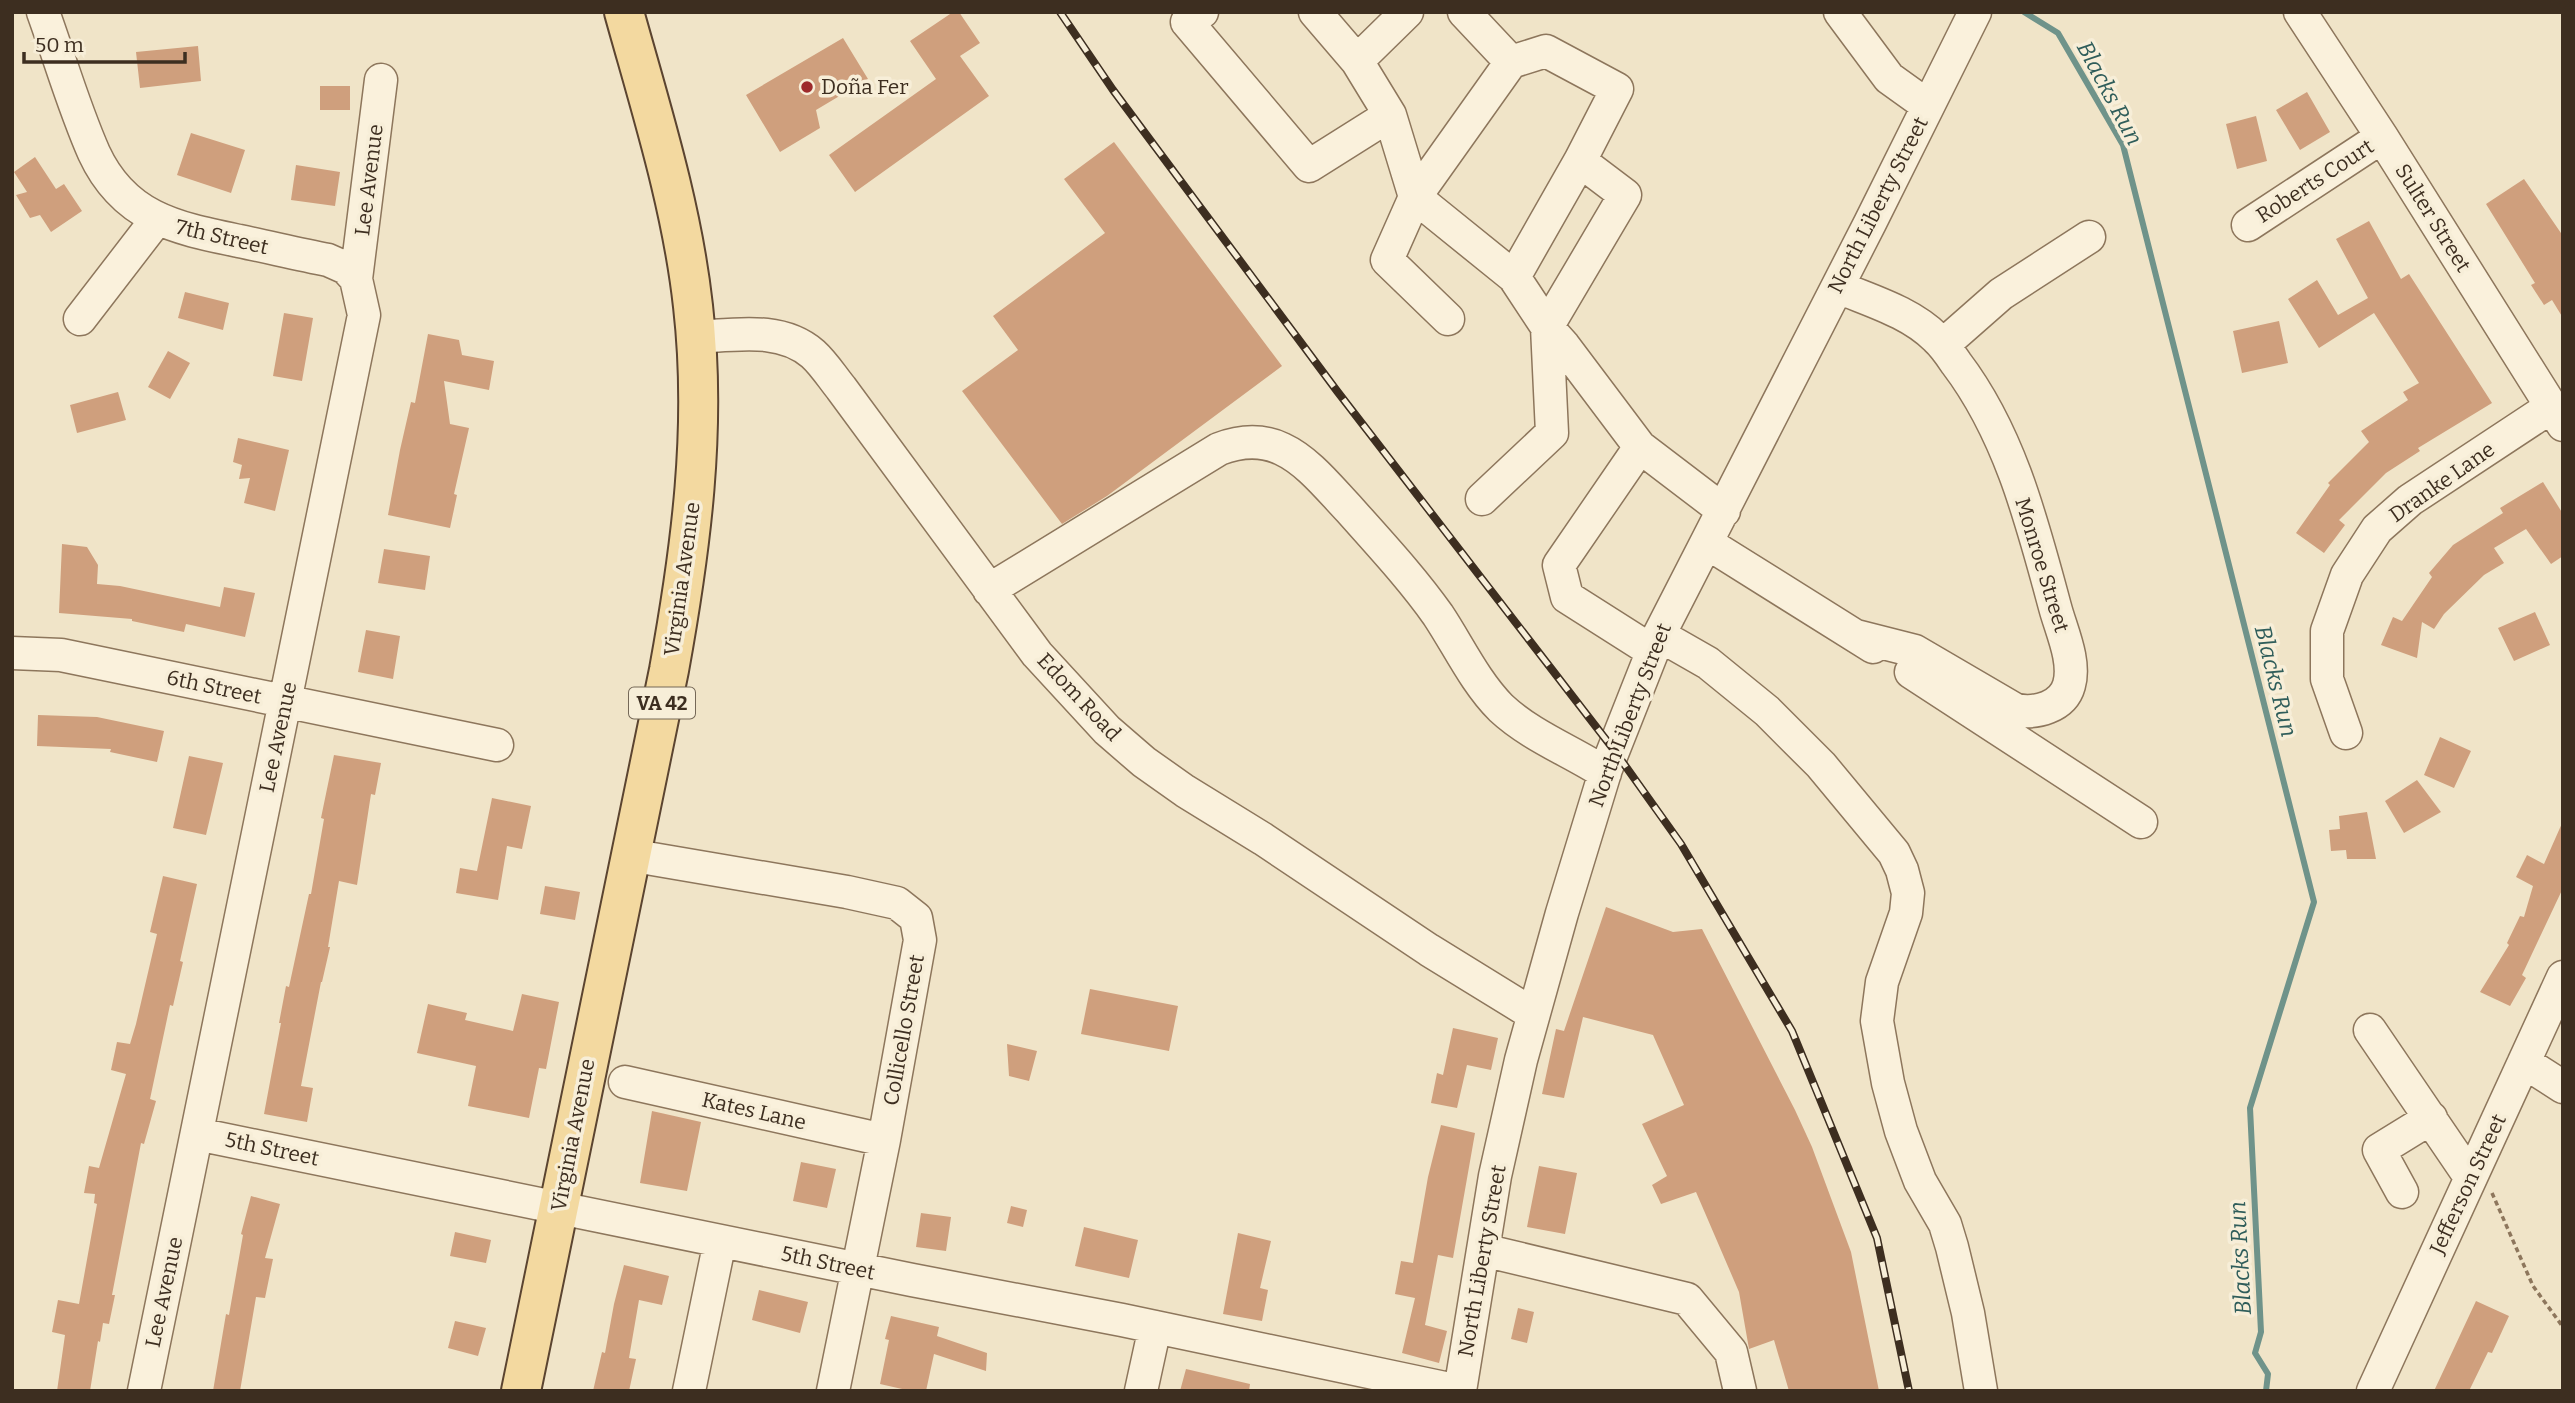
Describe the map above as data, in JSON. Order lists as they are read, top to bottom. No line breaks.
{"streets":{"main road":["Virginia Avenue","VA 42"],"street":["Lee Avenue","Roberts Court","North Liberty Street","Sulter Street","7th Street","Dranke Lane","Monroe Street","6th Street","Edom Road","Collicello Street","Kates Lane","5th Street","Jefferson Street"]},"crossings":[["Lee Avenue","7th Street"],["Lee Avenue","6th Street"],["Lee Avenue","5th Street"],["Roberts Court","Sulter Street"],["North Liberty Street","Monroe Street"],["North Liberty Street","Edom Road"],["North Liberty Street","5th Street"],["Sulter Street","Dranke Lane"],["Virginia Avenue","Edom Road"],["Virginia Avenue","Collicello Street"],["Virginia Avenue","5th Street"],["Collicello Street","Kates Lane"],["Collicello Street","5th Street"]],"water":["Blacks Run"],"places":["Doña Fer"],"scale_bar":"50 m"}
